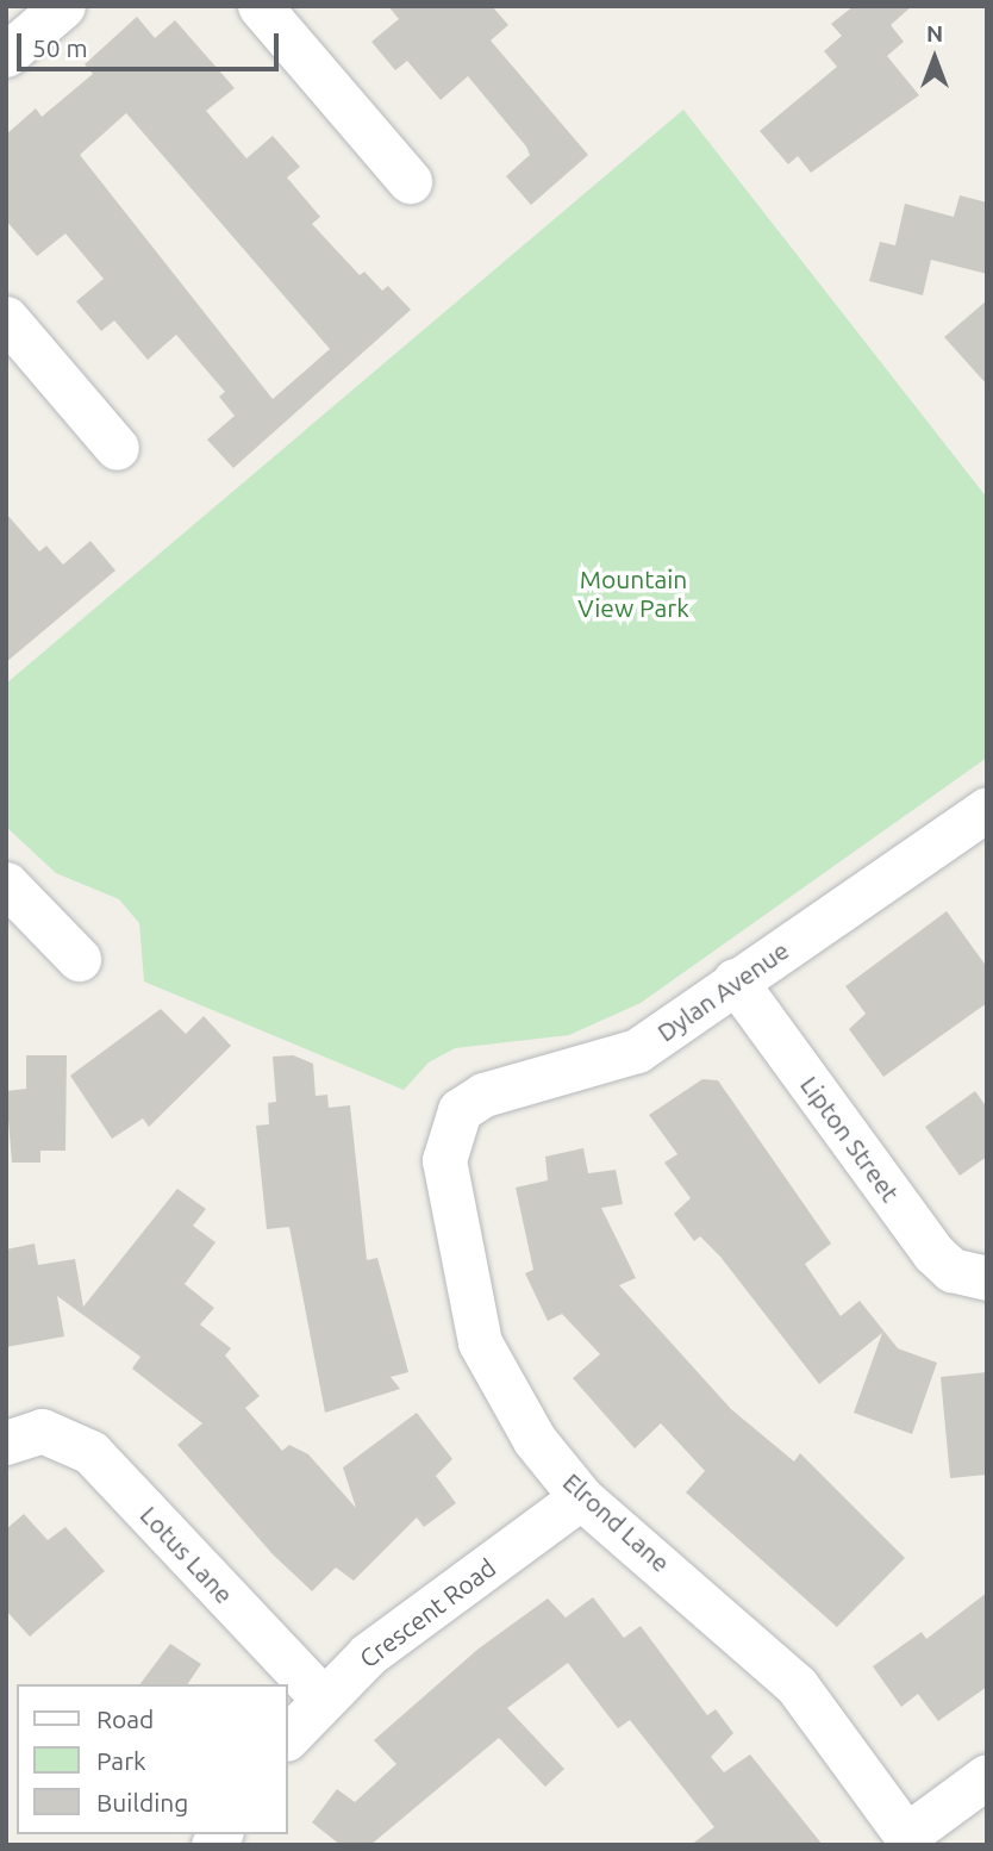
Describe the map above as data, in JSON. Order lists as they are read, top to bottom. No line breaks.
{"streets":{"street":["Dylan Avenue","Lipton Street","Elrond Lane","Lotus Lane","Crescent Road"]},"crossings":[["Dylan Avenue","Lipton Street"],["Dylan Avenue","Elrond Lane"],["Elrond Lane","Crescent Road"],["Lotus Lane","Crescent Road"]],"parks":["Mountain View Park"],"legend":["Road","Park","Building"],"scale_bar":"50 m","north":"top"}
